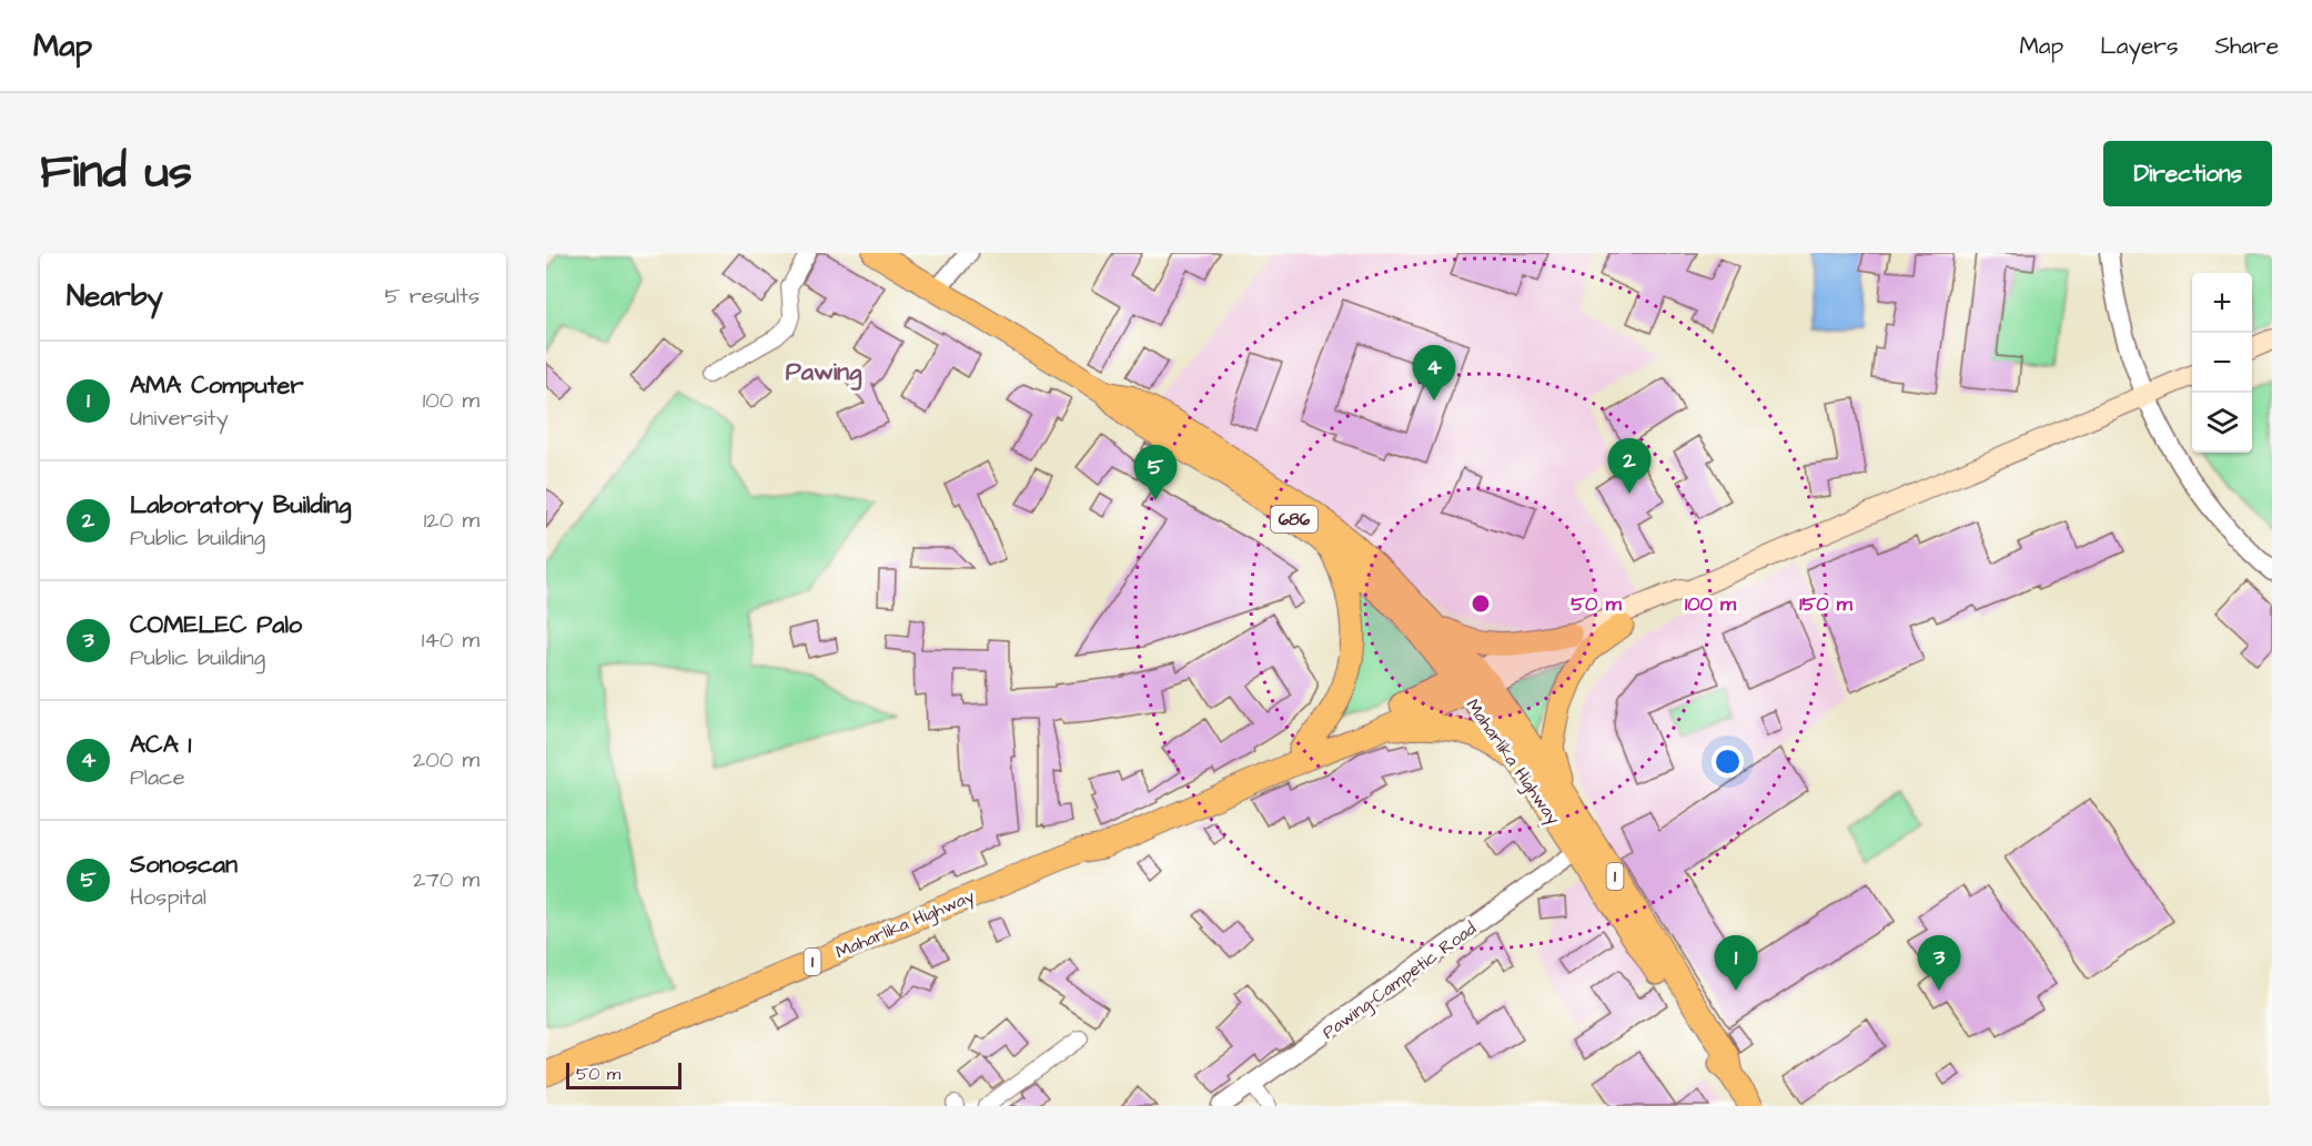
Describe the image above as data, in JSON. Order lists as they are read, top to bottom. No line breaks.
{"streets":{"main road":["686","Maharlika Highway","1"],"street":["Pawing-Campetic Road"]},"crossings":[["686","Maharlika Highway"],["Maharlika Highway","1"],["Maharlika Highway","Pawing-Campetic Road"]],"districts":["Pawing"],"scale_bar":"50 m","page":{"header":"Map","nav":["Map","Layers","Share"],"title":"Find us","buttons":"Directions","heading":["Nearby","5 results"],"map_buttons":["+","−"],"list":[{"mark":"1","name":"AMA Computer","note":"University","value":"100 m"},{"mark":"2","name":"Laboratory Building","note":"Public building","value":"120 m"},{"mark":"3","name":"COMELEC Palo","note":"Public building","value":"140 m"},{"mark":"4","name":"ACA 1","note":"Place","value":"200 m"},{"mark":"5","name":"Sonoscan","note":"Hospital","value":"270 m"}],"pins":["4","2","5","1","3"],"scale":"50 m"},"rings":["50 m","100 m","150 m"]}
